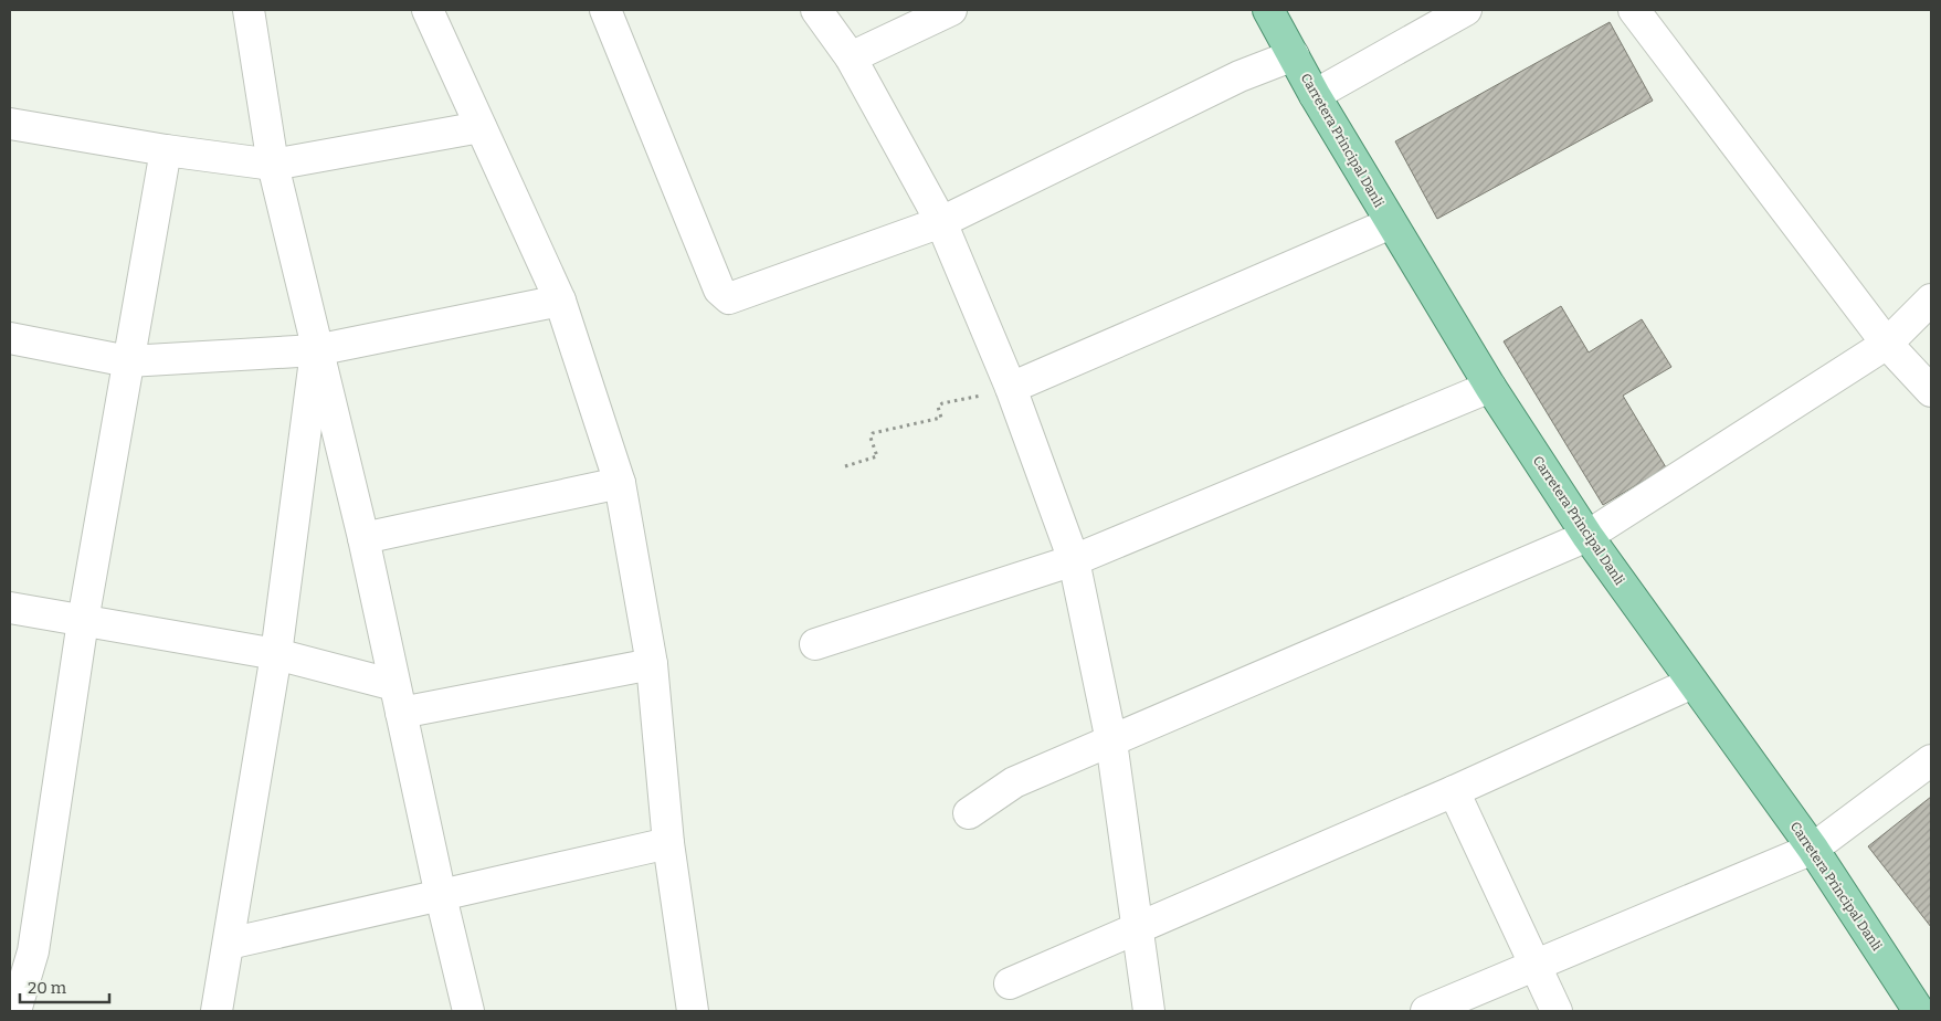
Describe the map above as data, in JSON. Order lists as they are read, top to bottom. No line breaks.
{"streets":{"main road":["Carretera Principal Danli"]},"scale_bar":"20 m"}
